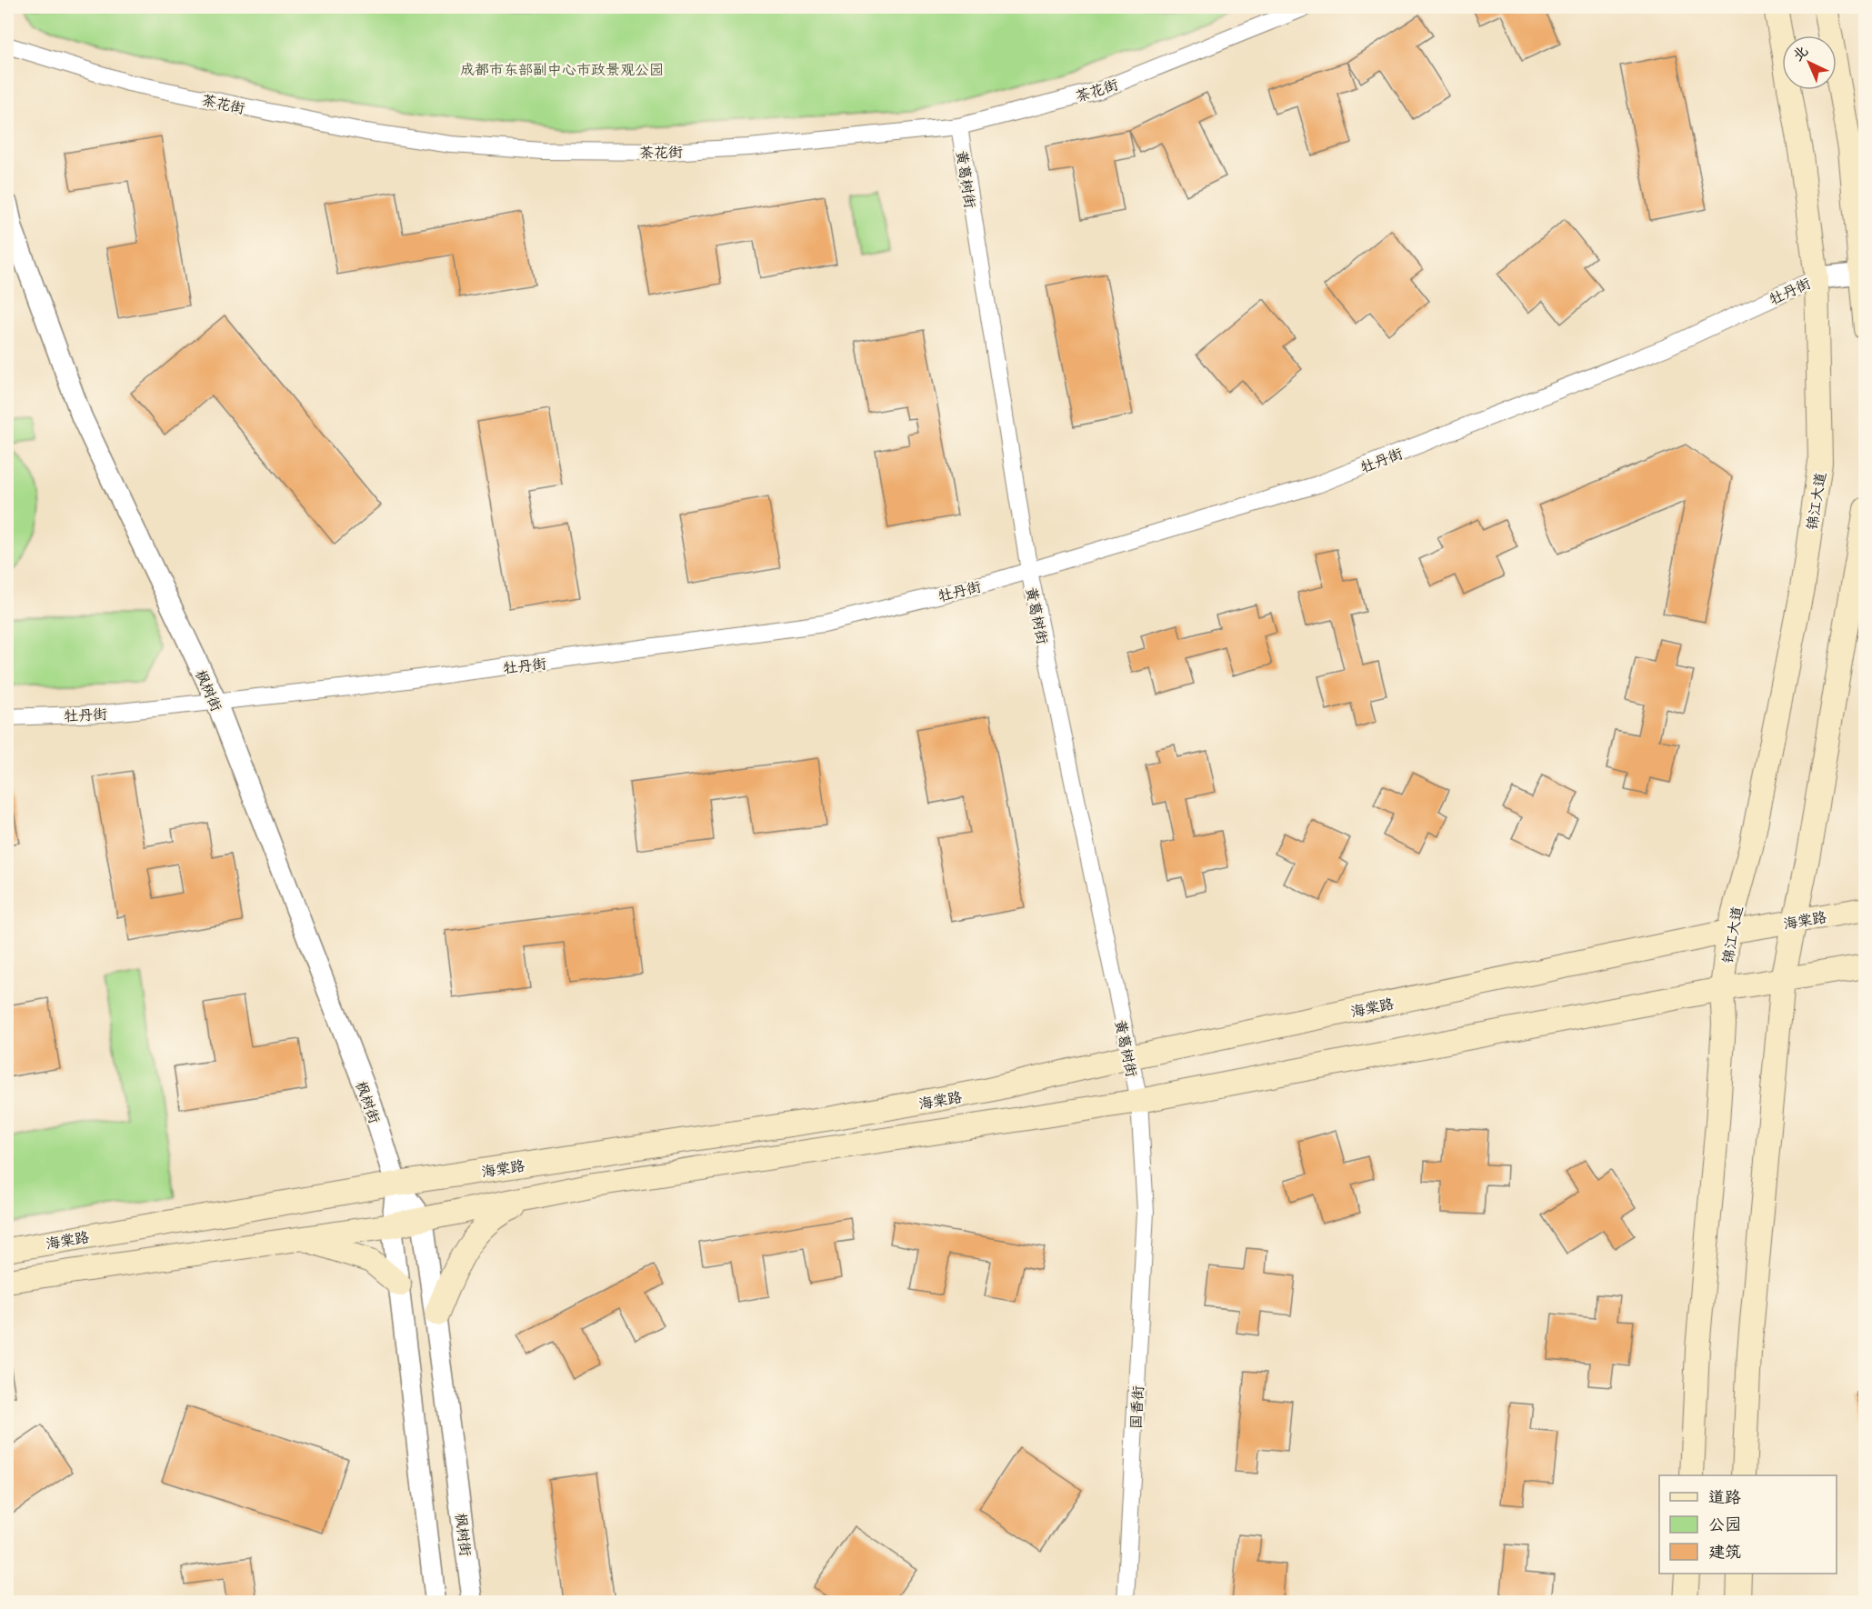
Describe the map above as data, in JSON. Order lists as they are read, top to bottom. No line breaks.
{"streets":{"main road":["锦江大道","海棠路"],"street":["茶花街","黄葛树街","牡丹街","枫树街","国香街"]},"crossings":[["茶花街","黄葛树街"],["黄葛树街","牡丹街"],["黄葛树街","海棠路"],["黄葛树街","国香街"],["牡丹街","锦江大道"],["牡丹街","枫树街"],["锦江大道","海棠路"],["枫树街","海棠路"]],"parks":["成都市东部副中心市政景观公园"],"legend":["道路","公园","建筑"],"north":"top left"}
